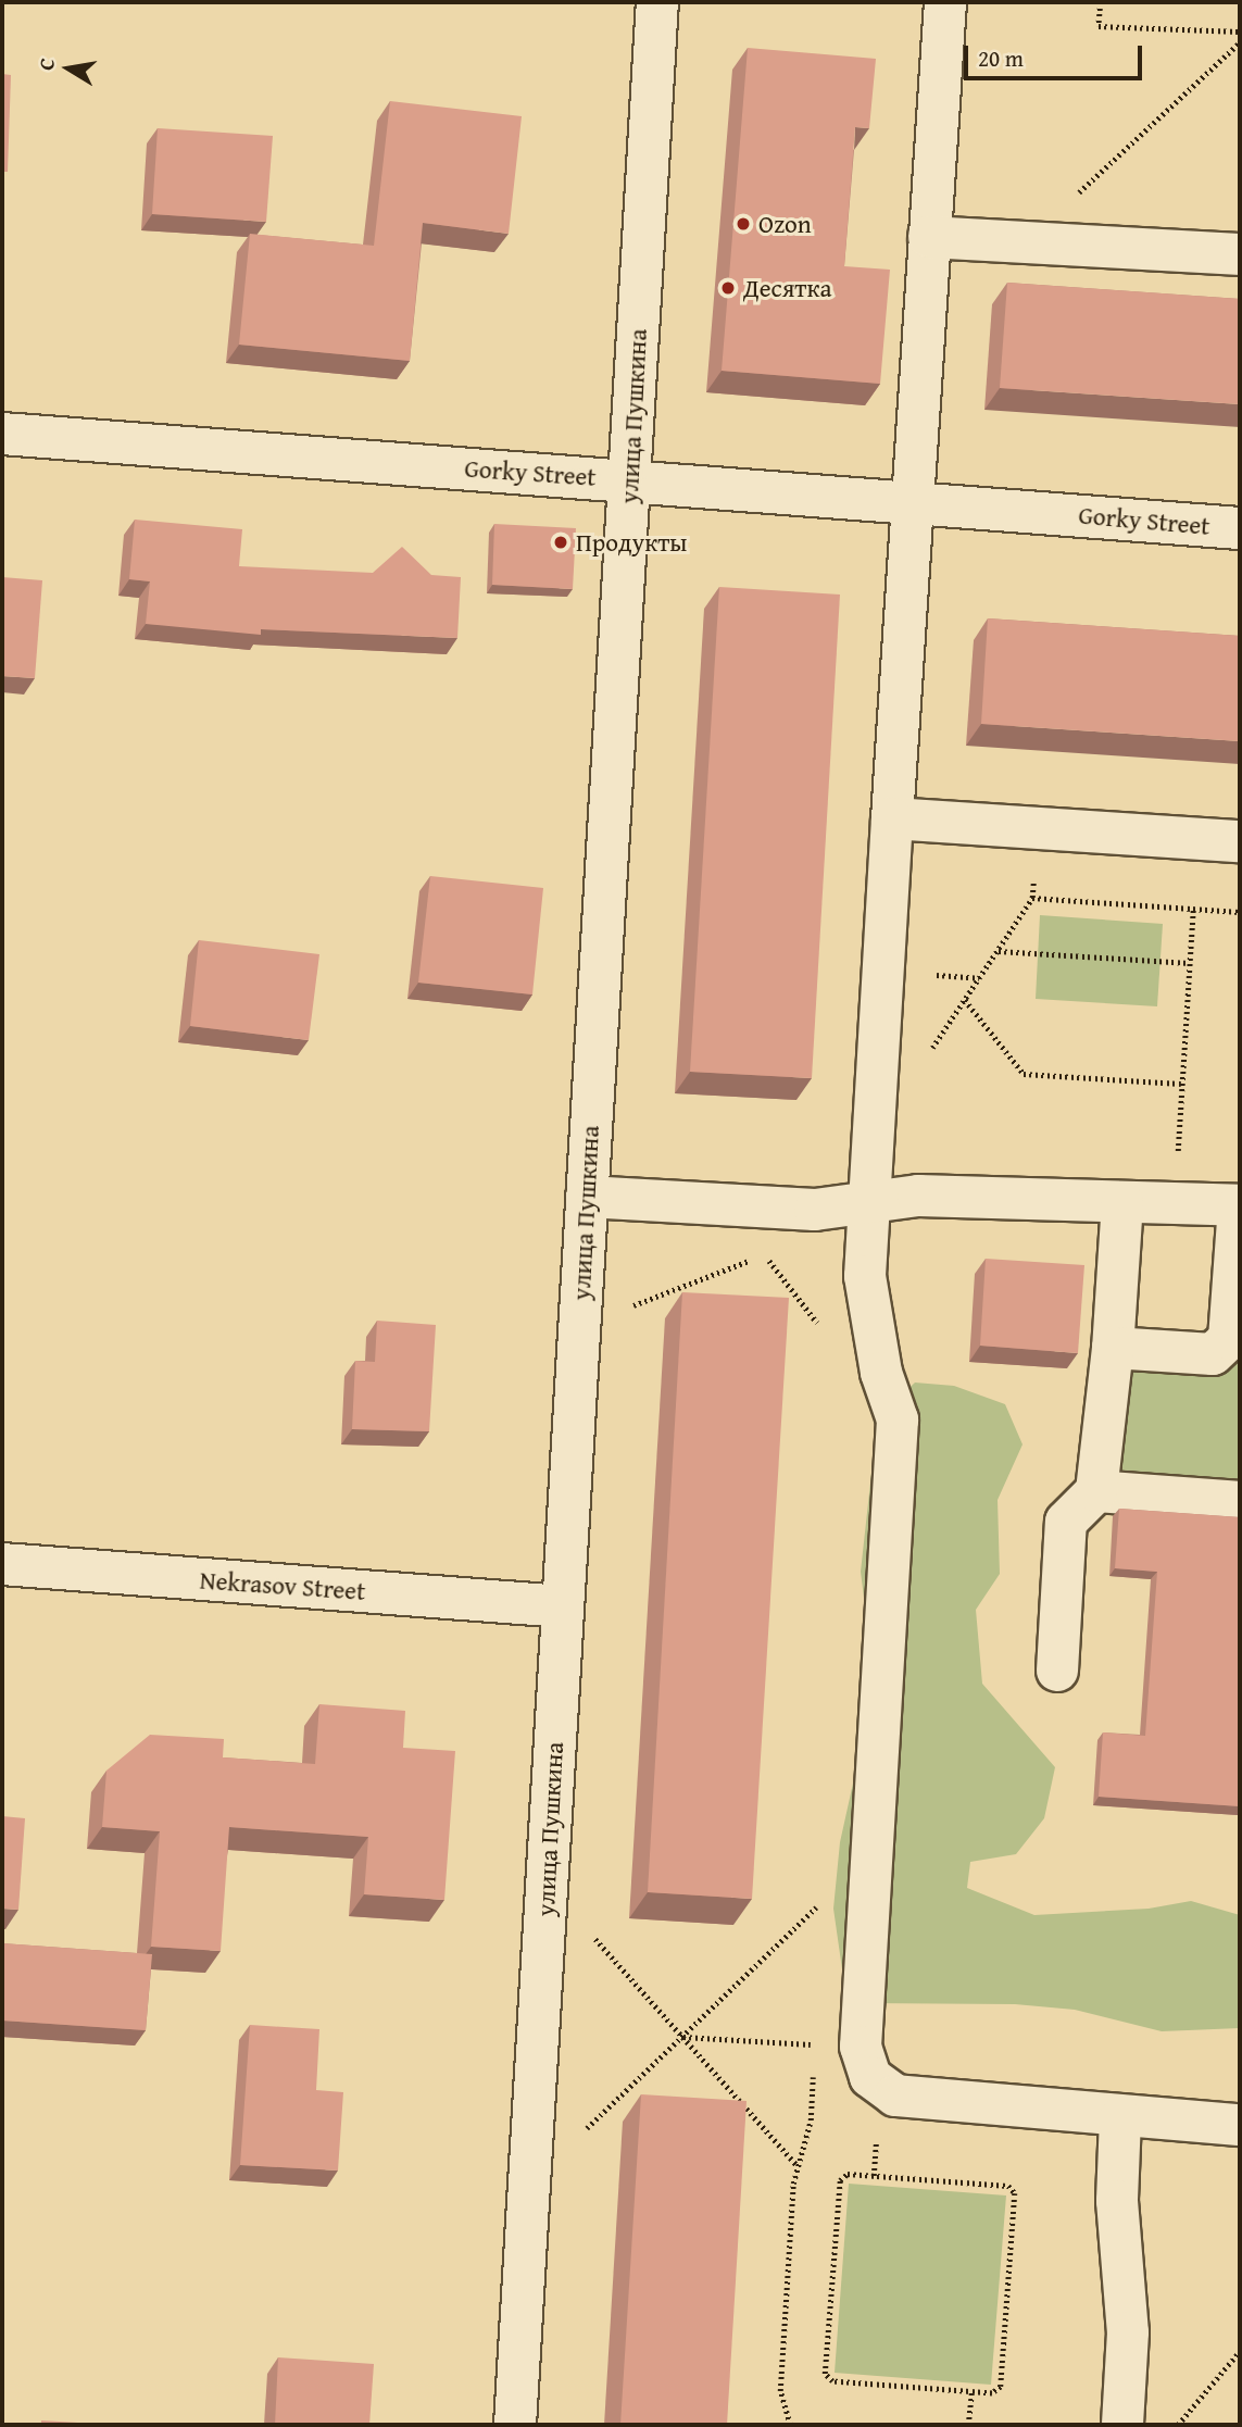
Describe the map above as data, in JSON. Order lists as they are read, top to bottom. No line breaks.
{"streets":{"street":["улица Пушкина","Gorky Street","Nekrasov Street"]},"crossings":[["улица Пушкина","Gorky Street"],["улица Пушкина","Nekrasov Street"]],"places":["Ozon","Десятка","Продукты"],"scale_bar":"20 m","north":"left"}
